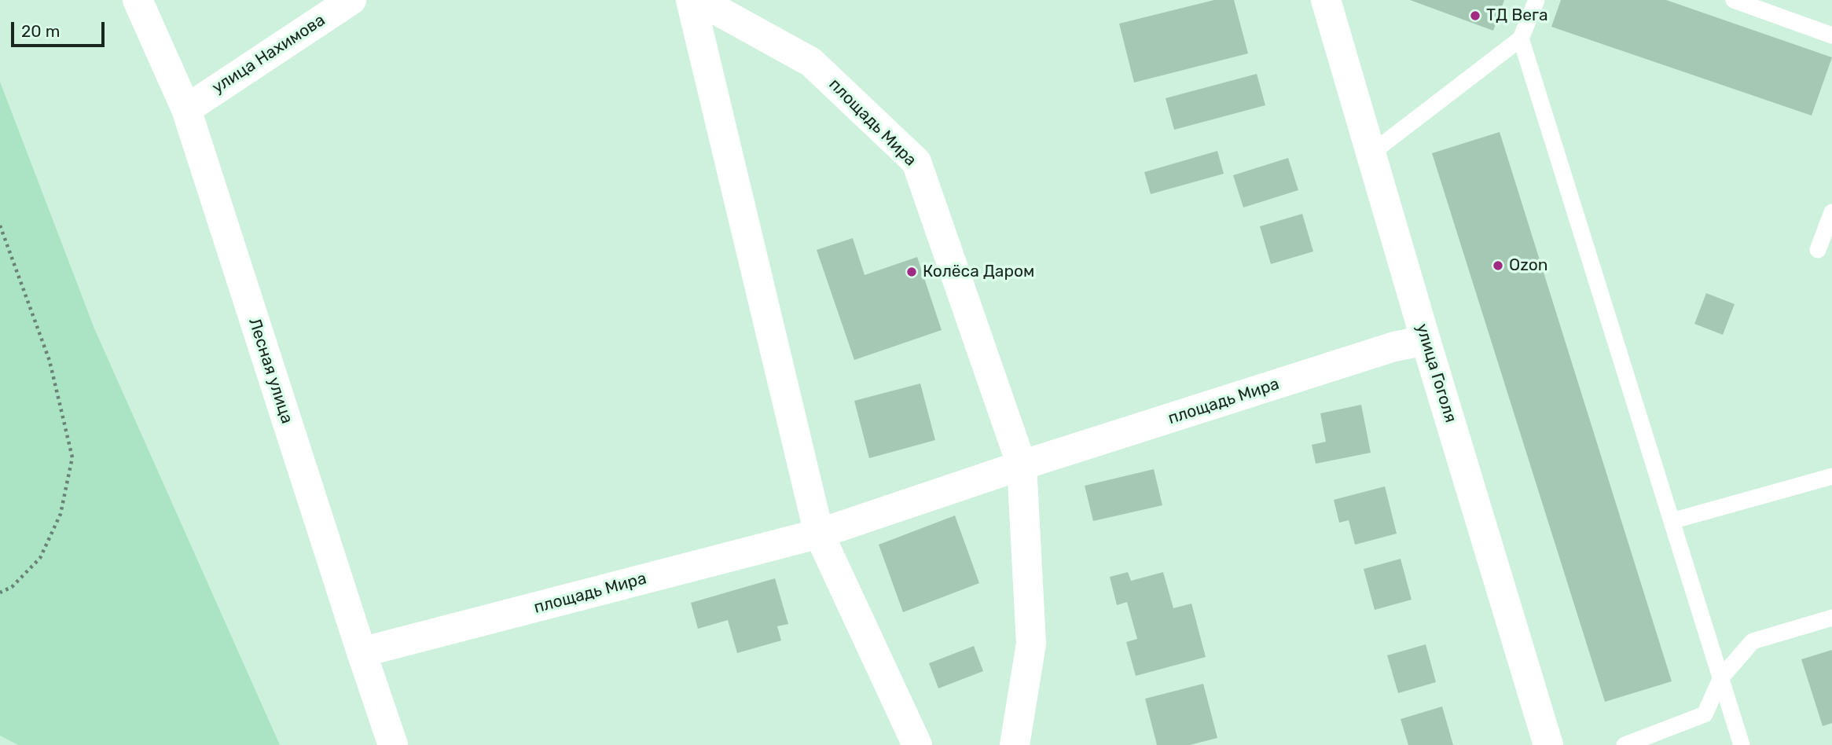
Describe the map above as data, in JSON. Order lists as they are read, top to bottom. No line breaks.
{"streets":{"street":["улица Нахимова","площадь Мира","Лесная улица","улица Гоголя"]},"crossings":[["улица Нахимова","Лесная улица"],["площадь Мира","Лесная улица"],["площадь Мира","улица Гоголя"]],"places":["ТД Вега","Ozon","Колёса Даром"],"scale_bar":"20 m"}
